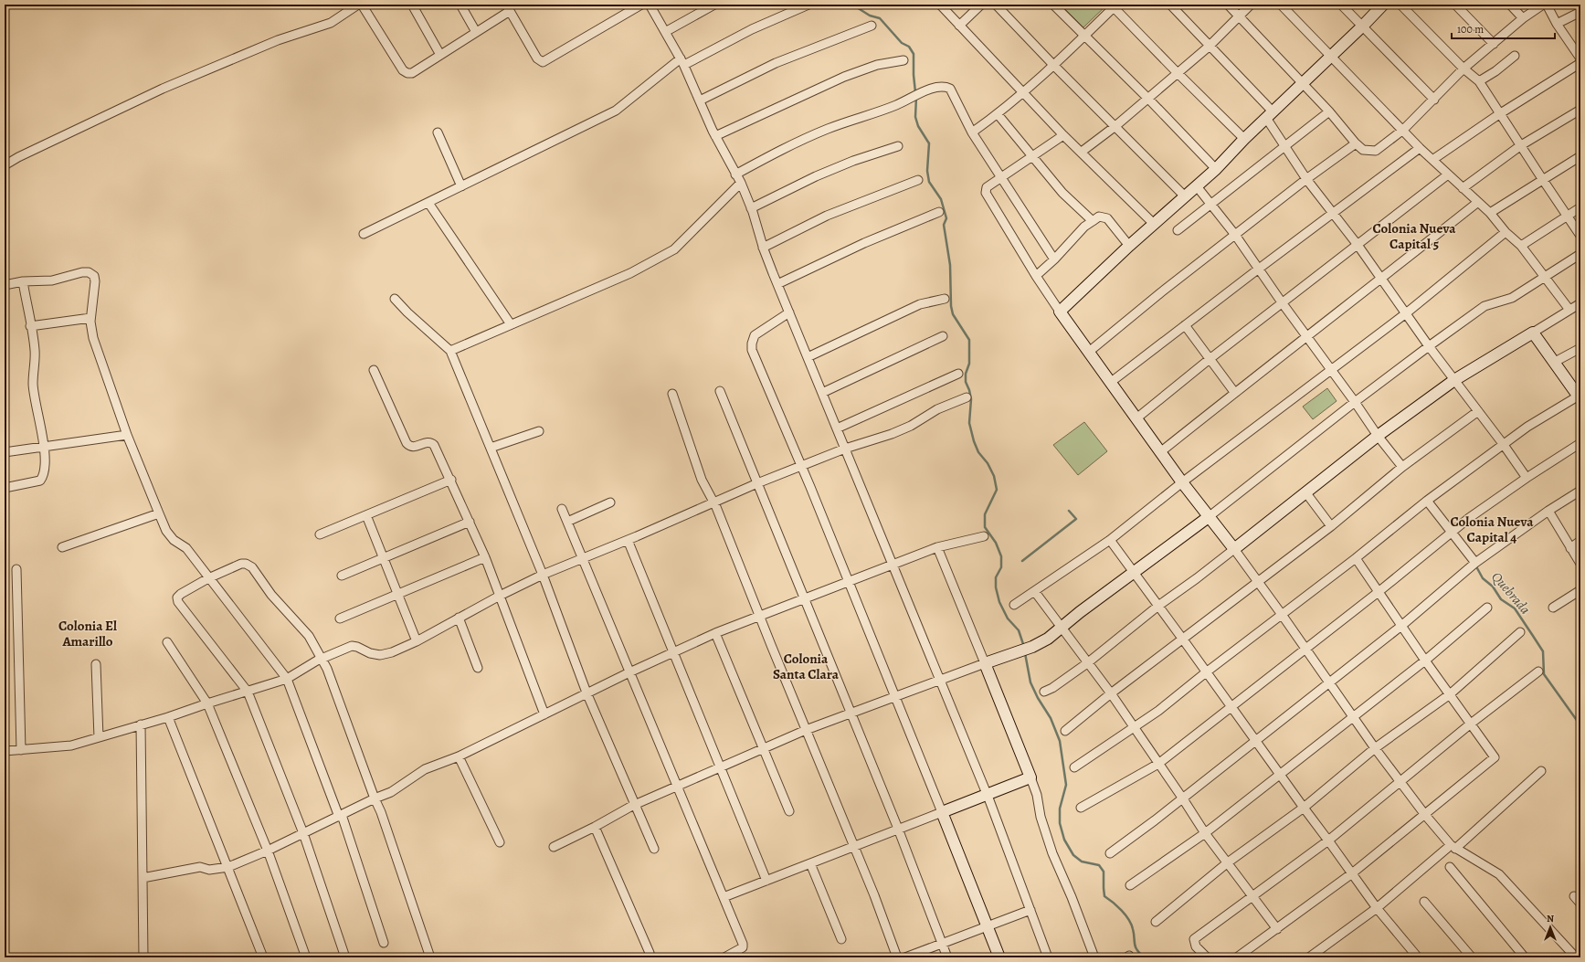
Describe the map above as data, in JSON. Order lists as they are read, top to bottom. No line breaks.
{"districts":["Colonia Nueva Capital 5","Colonia Nueva Capital 4","Colonia El Amarillo","Colonia Santa Clara"],"water":["Quebrada"],"scale_bar":"100 m","north":"top"}
